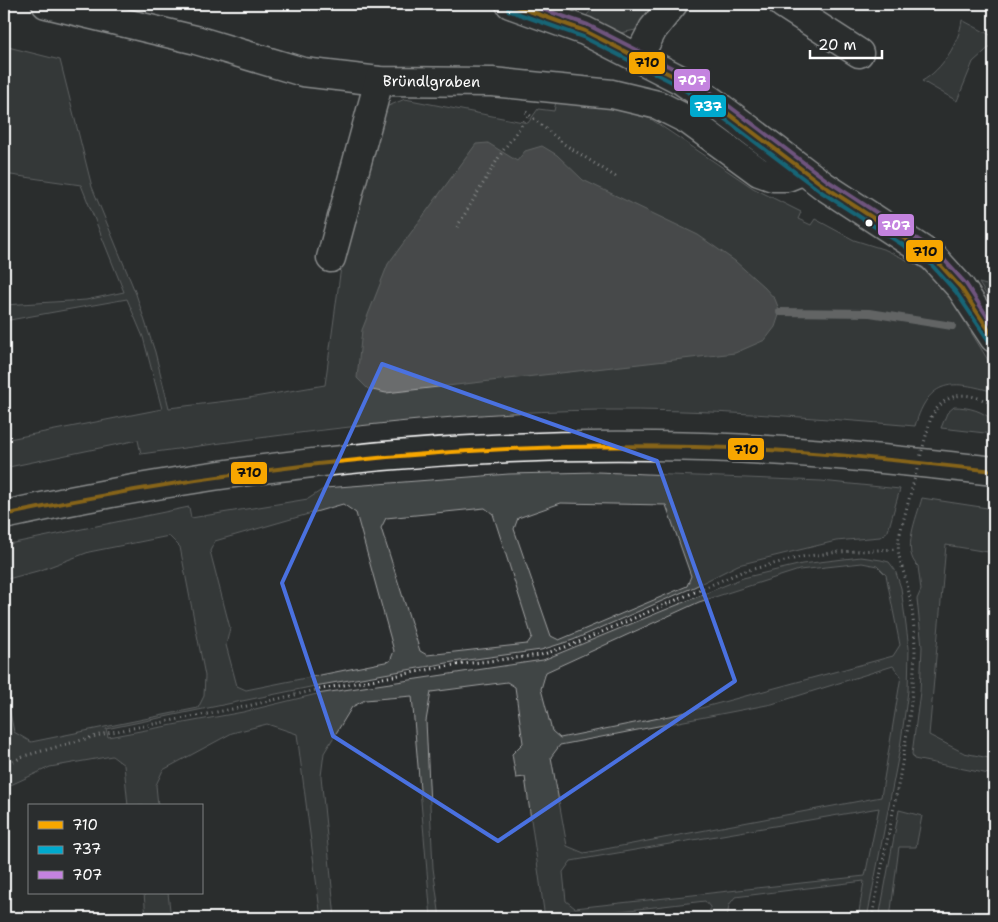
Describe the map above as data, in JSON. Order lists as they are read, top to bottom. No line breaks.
{"streets":{"street":["Bründlgraben"]},"lines":["transit line 710","transit line 707","transit line 737"],"legend":["710","737","707"],"scale_bar":"20 m"}
